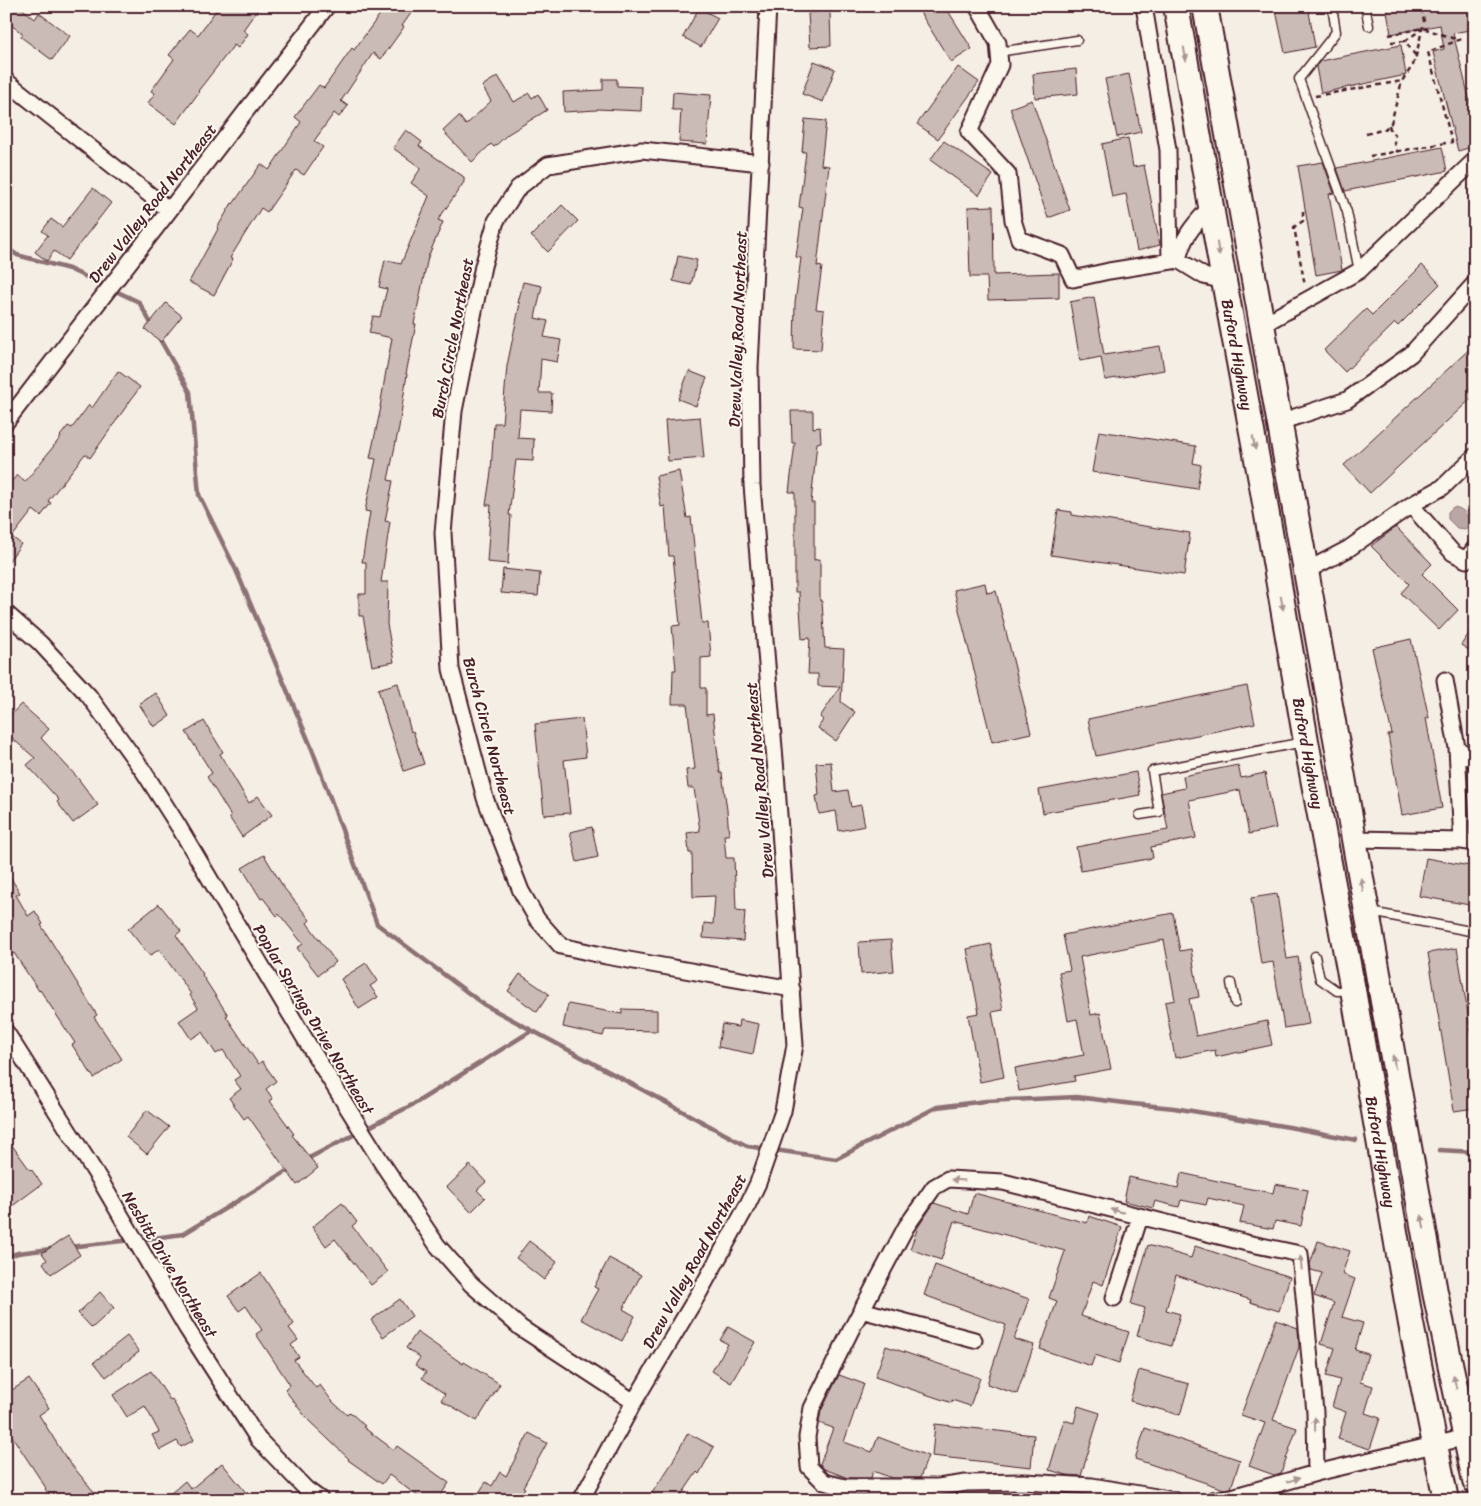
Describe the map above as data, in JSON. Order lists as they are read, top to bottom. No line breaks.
{"streets":{"main road":["Buford Highway"],"street":["Drew Valley Road Northeast","Burch Circle Northeast","Poplar Springs Drive Northeast","Nesbitt Drive Northeast"]},"crossings":[["Drew Valley Road Northeast","Burch Circle Northeast"],["Drew Valley Road Northeast","Poplar Springs Drive Northeast"]]}
